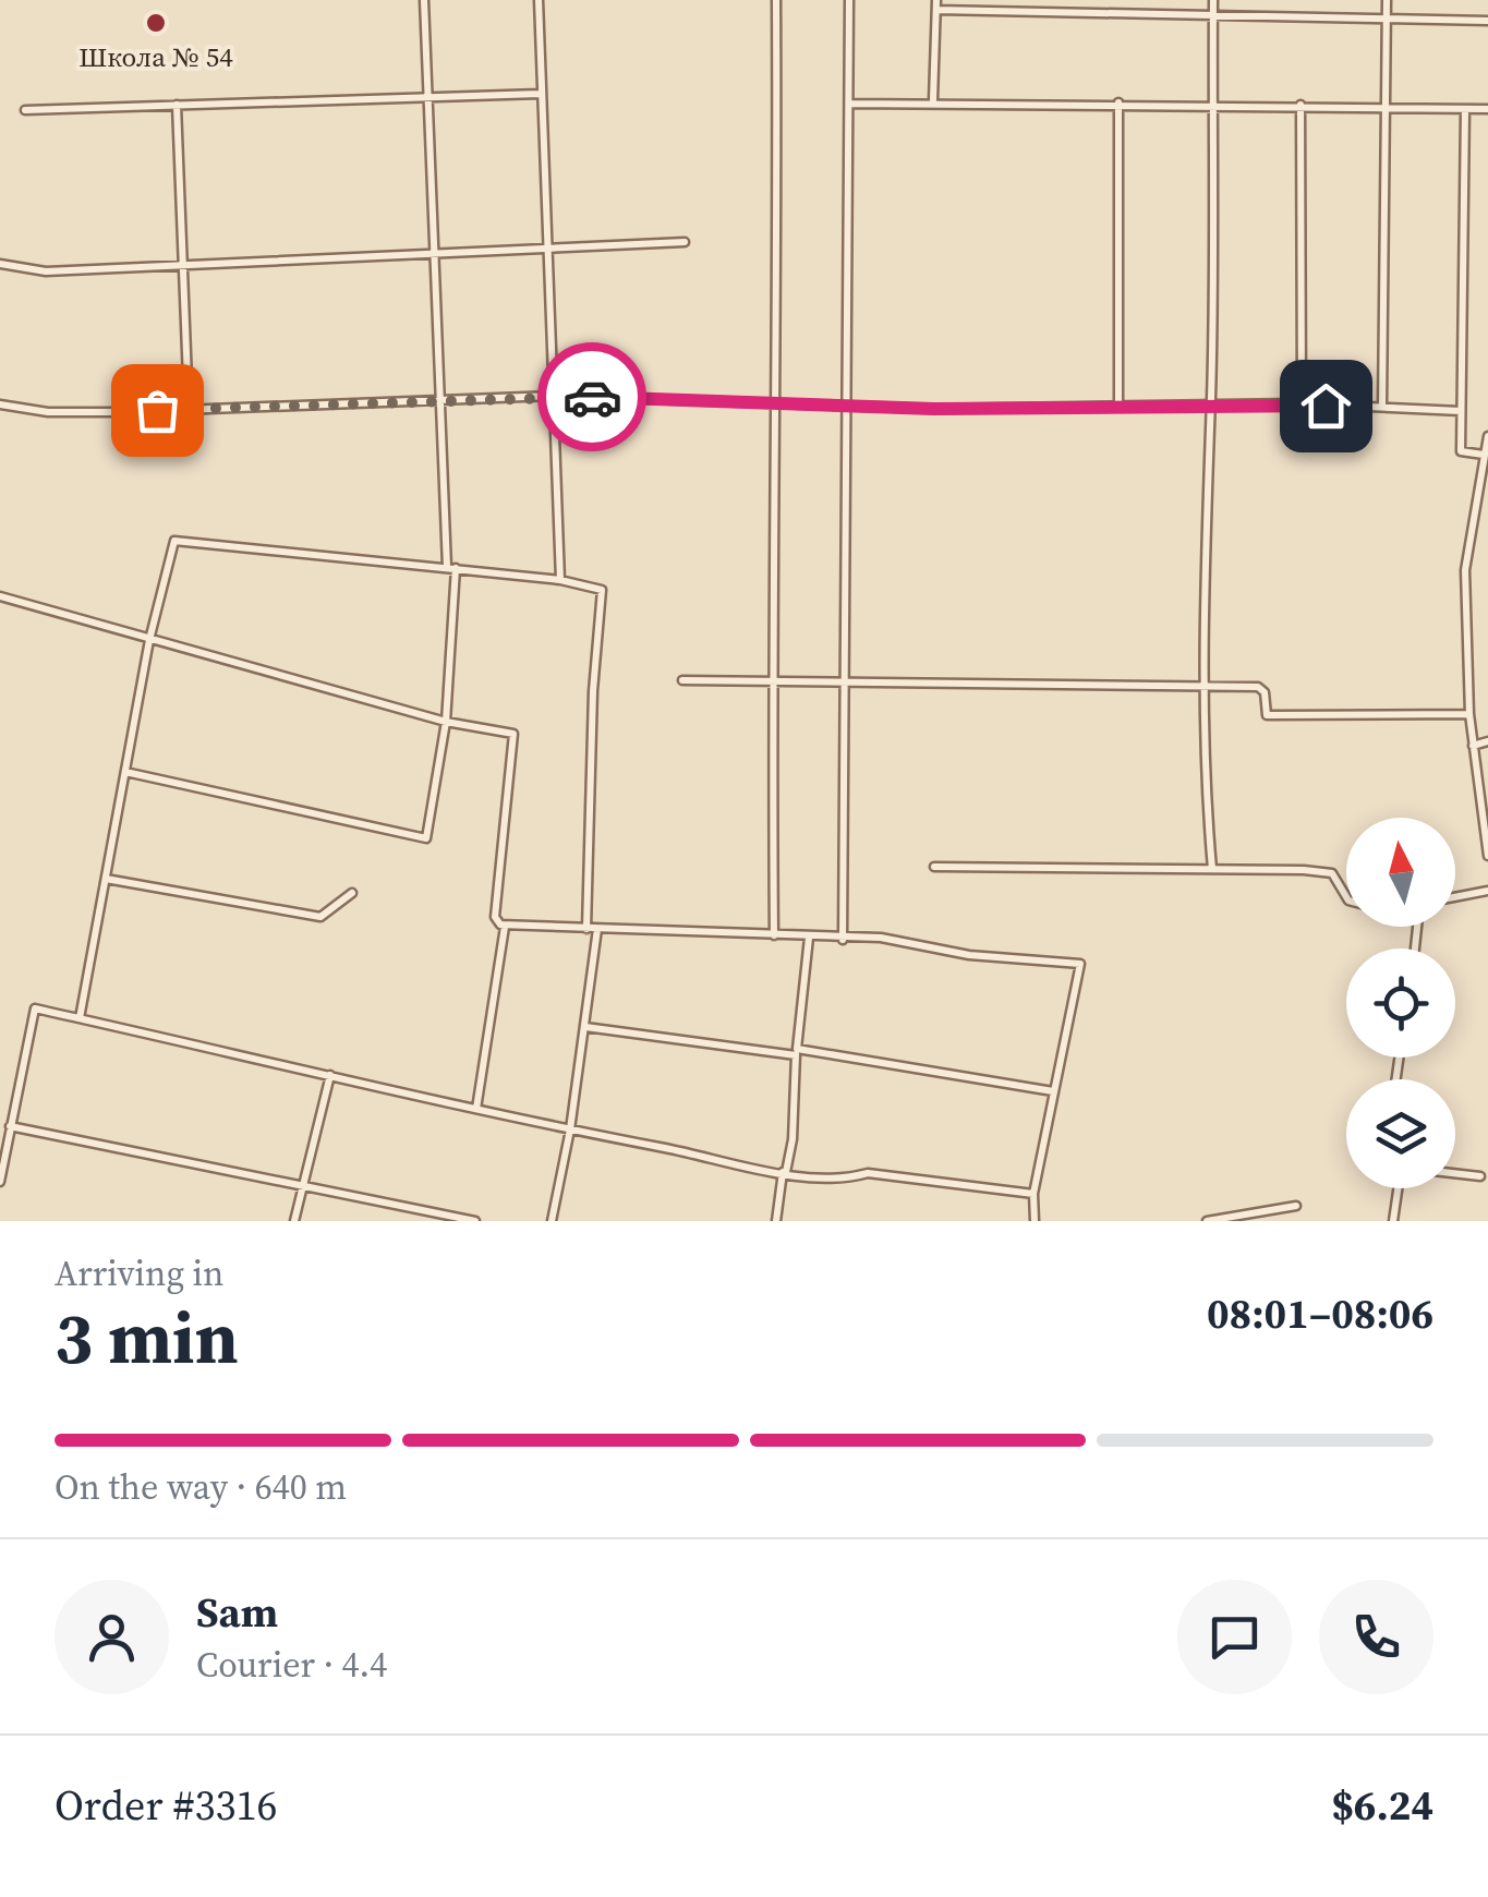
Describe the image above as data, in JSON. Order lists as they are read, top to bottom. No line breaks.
{"places":["Школа № 54"],"north":"top","page":{"heading":["3 min","Arriving in","08:01–08:06"],"panel":["Sam","Courier · 4.4","Order #3316","$6.24"],"bar":"On the way · 640 m"}}
